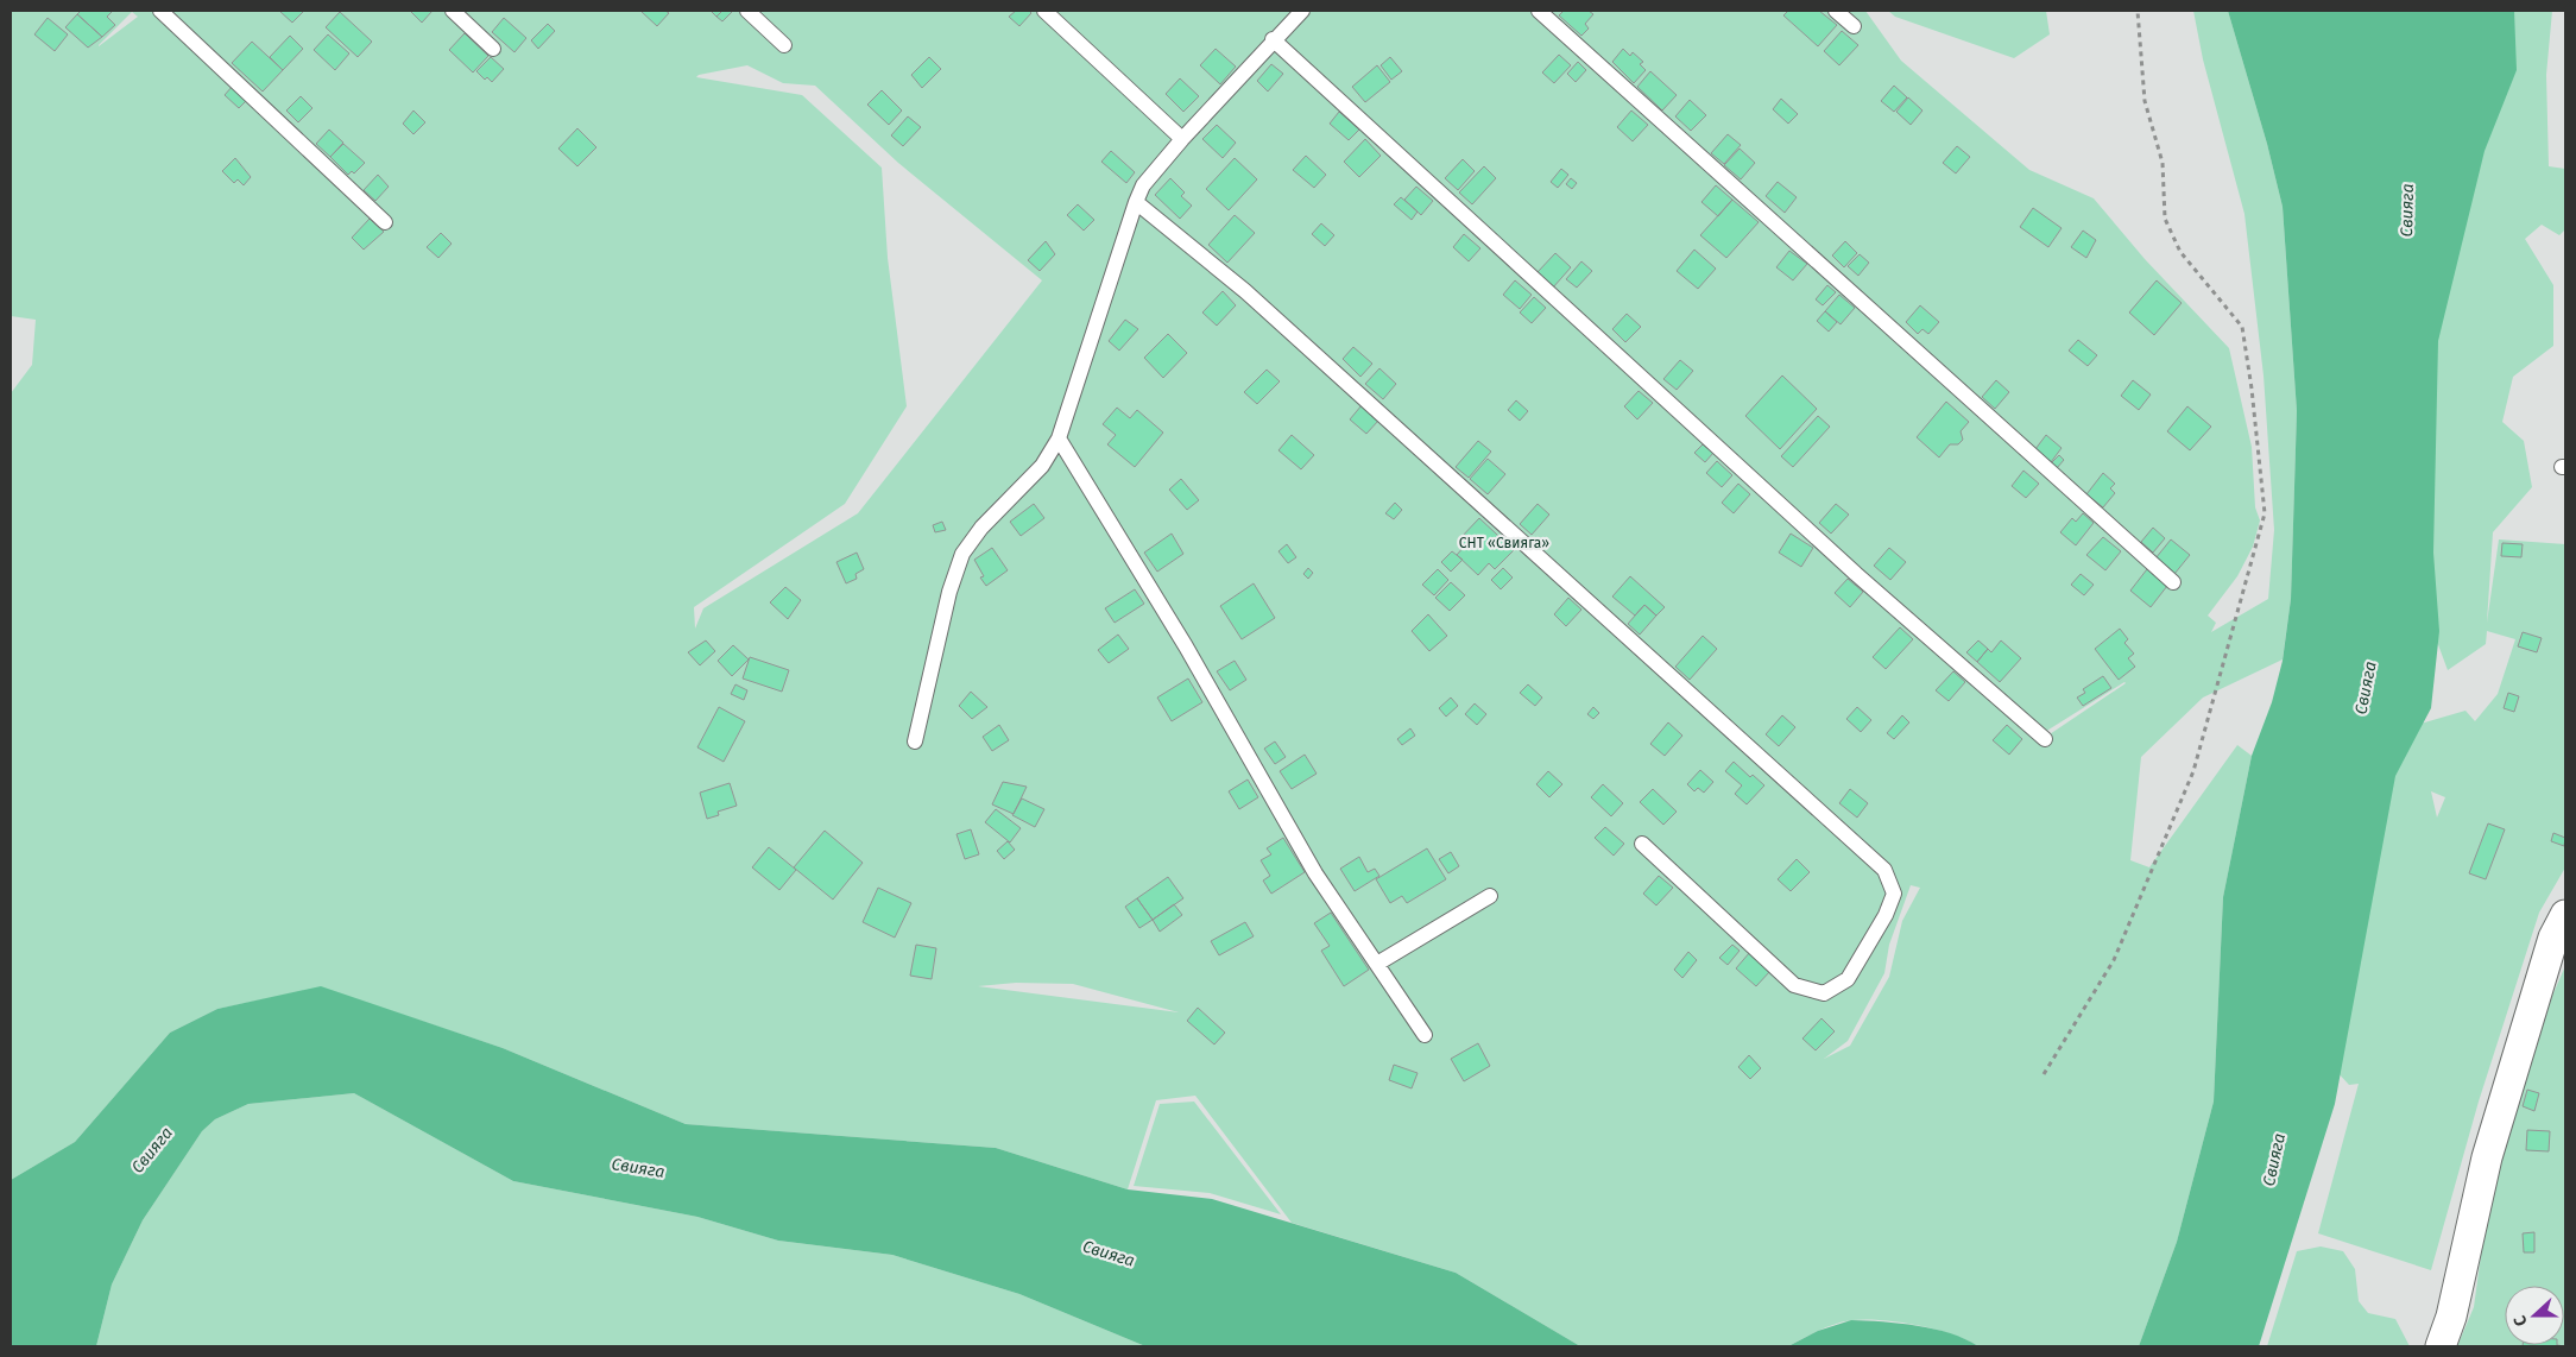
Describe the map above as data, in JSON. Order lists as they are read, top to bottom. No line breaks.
{"water":["Свияга"],"parks":["СНТ «Свияга»"],"north":"left"}
